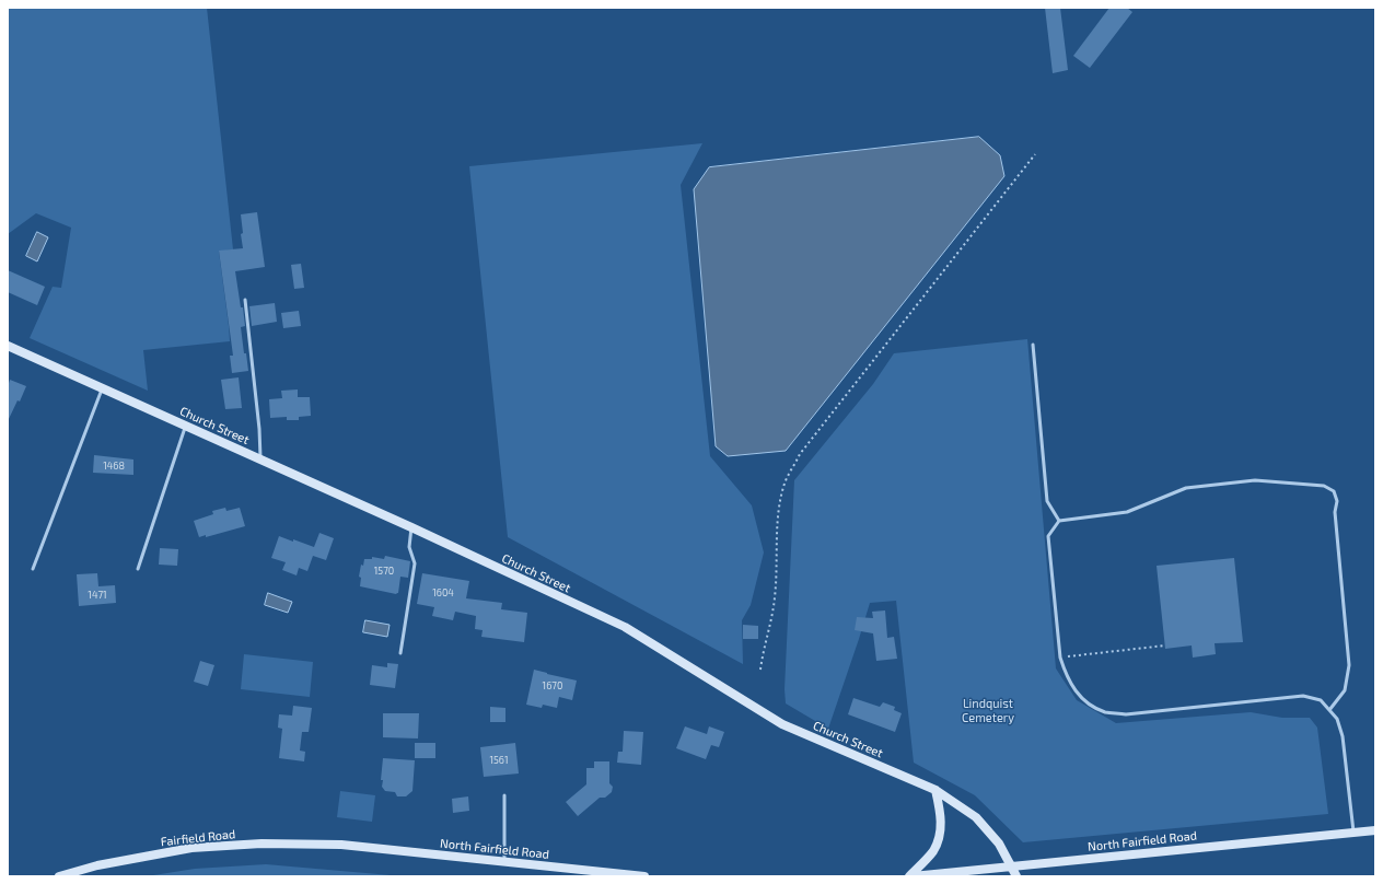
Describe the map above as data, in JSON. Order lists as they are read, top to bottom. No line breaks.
{"streets":{"street":["Church Street","Fairfield Road","North Fairfield Road"]},"crossings":[["Church Street","North Fairfield Road"],["Fairfield Road","North Fairfield Road"]],"parks":["Lindquist Cemetery"],"house_numbers":["1468","1570","1604","1471","1670","1561"]}
